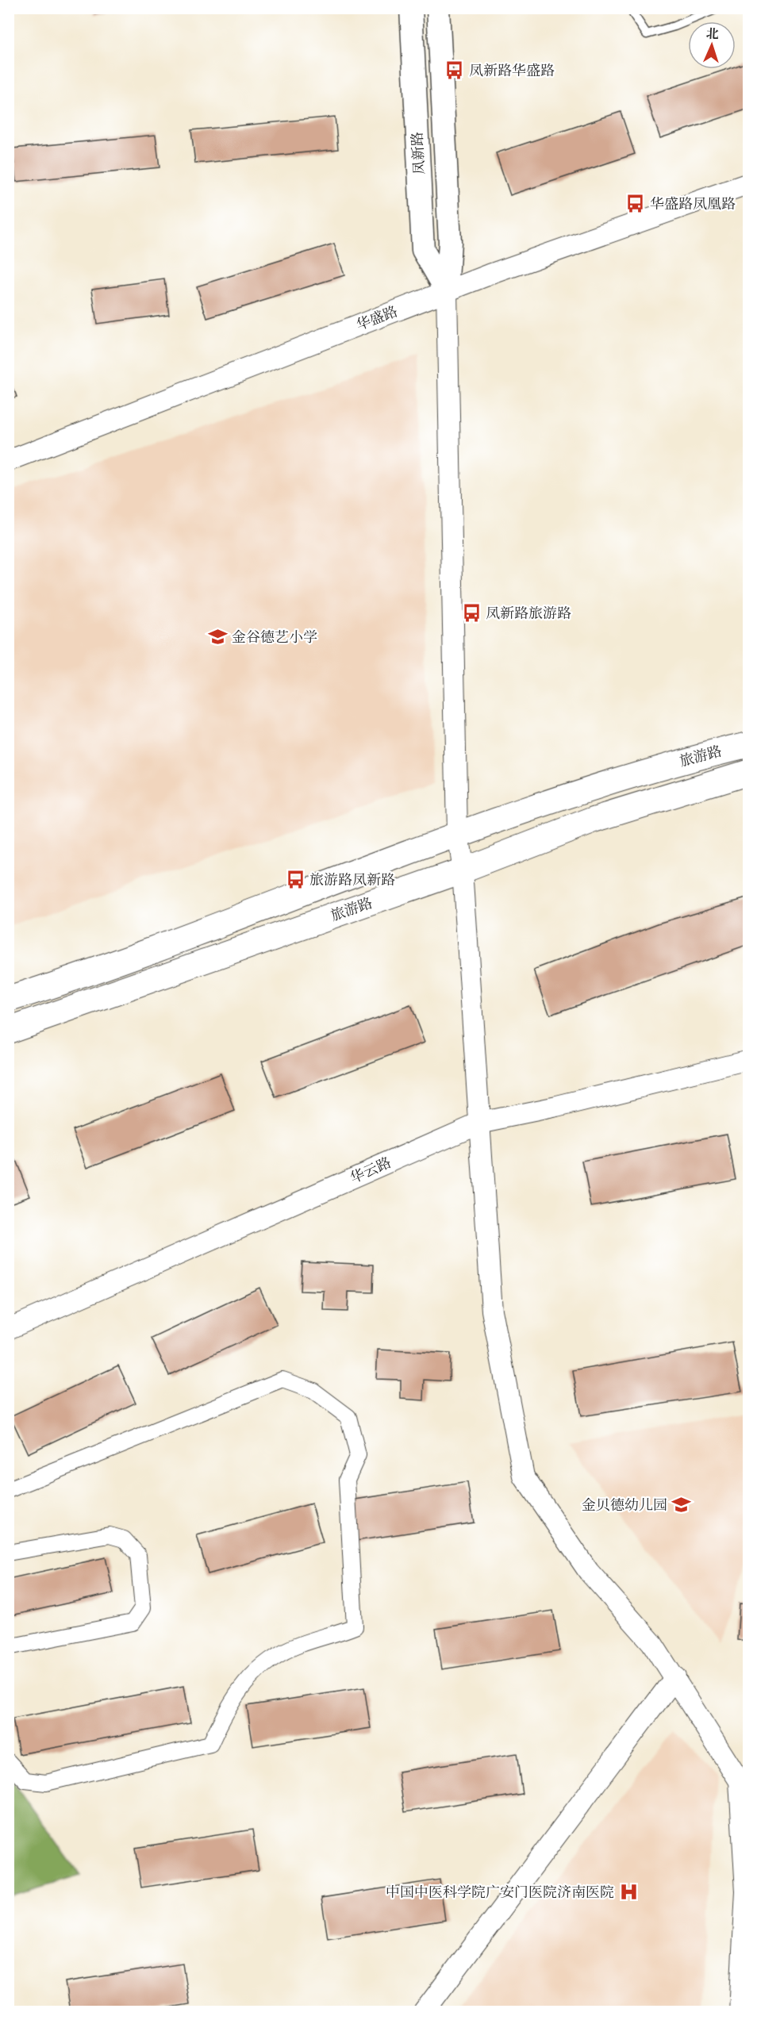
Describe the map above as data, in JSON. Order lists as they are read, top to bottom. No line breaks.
{"streets":{"main road":["凤新路","旅游路"],"street":["华盛路","华云路"]},"crossings":[["凤新路","华盛路"]],"places":{"bus stop":["凤新路华盛路","华盛路凤凰路","凤新路旅游路","旅游路凤新路"],"school or university":["金谷德艺小学","金贝德幼儿园"],"hospital":["中国中医科学院广安门医院济南医院"]},"north":"top"}
